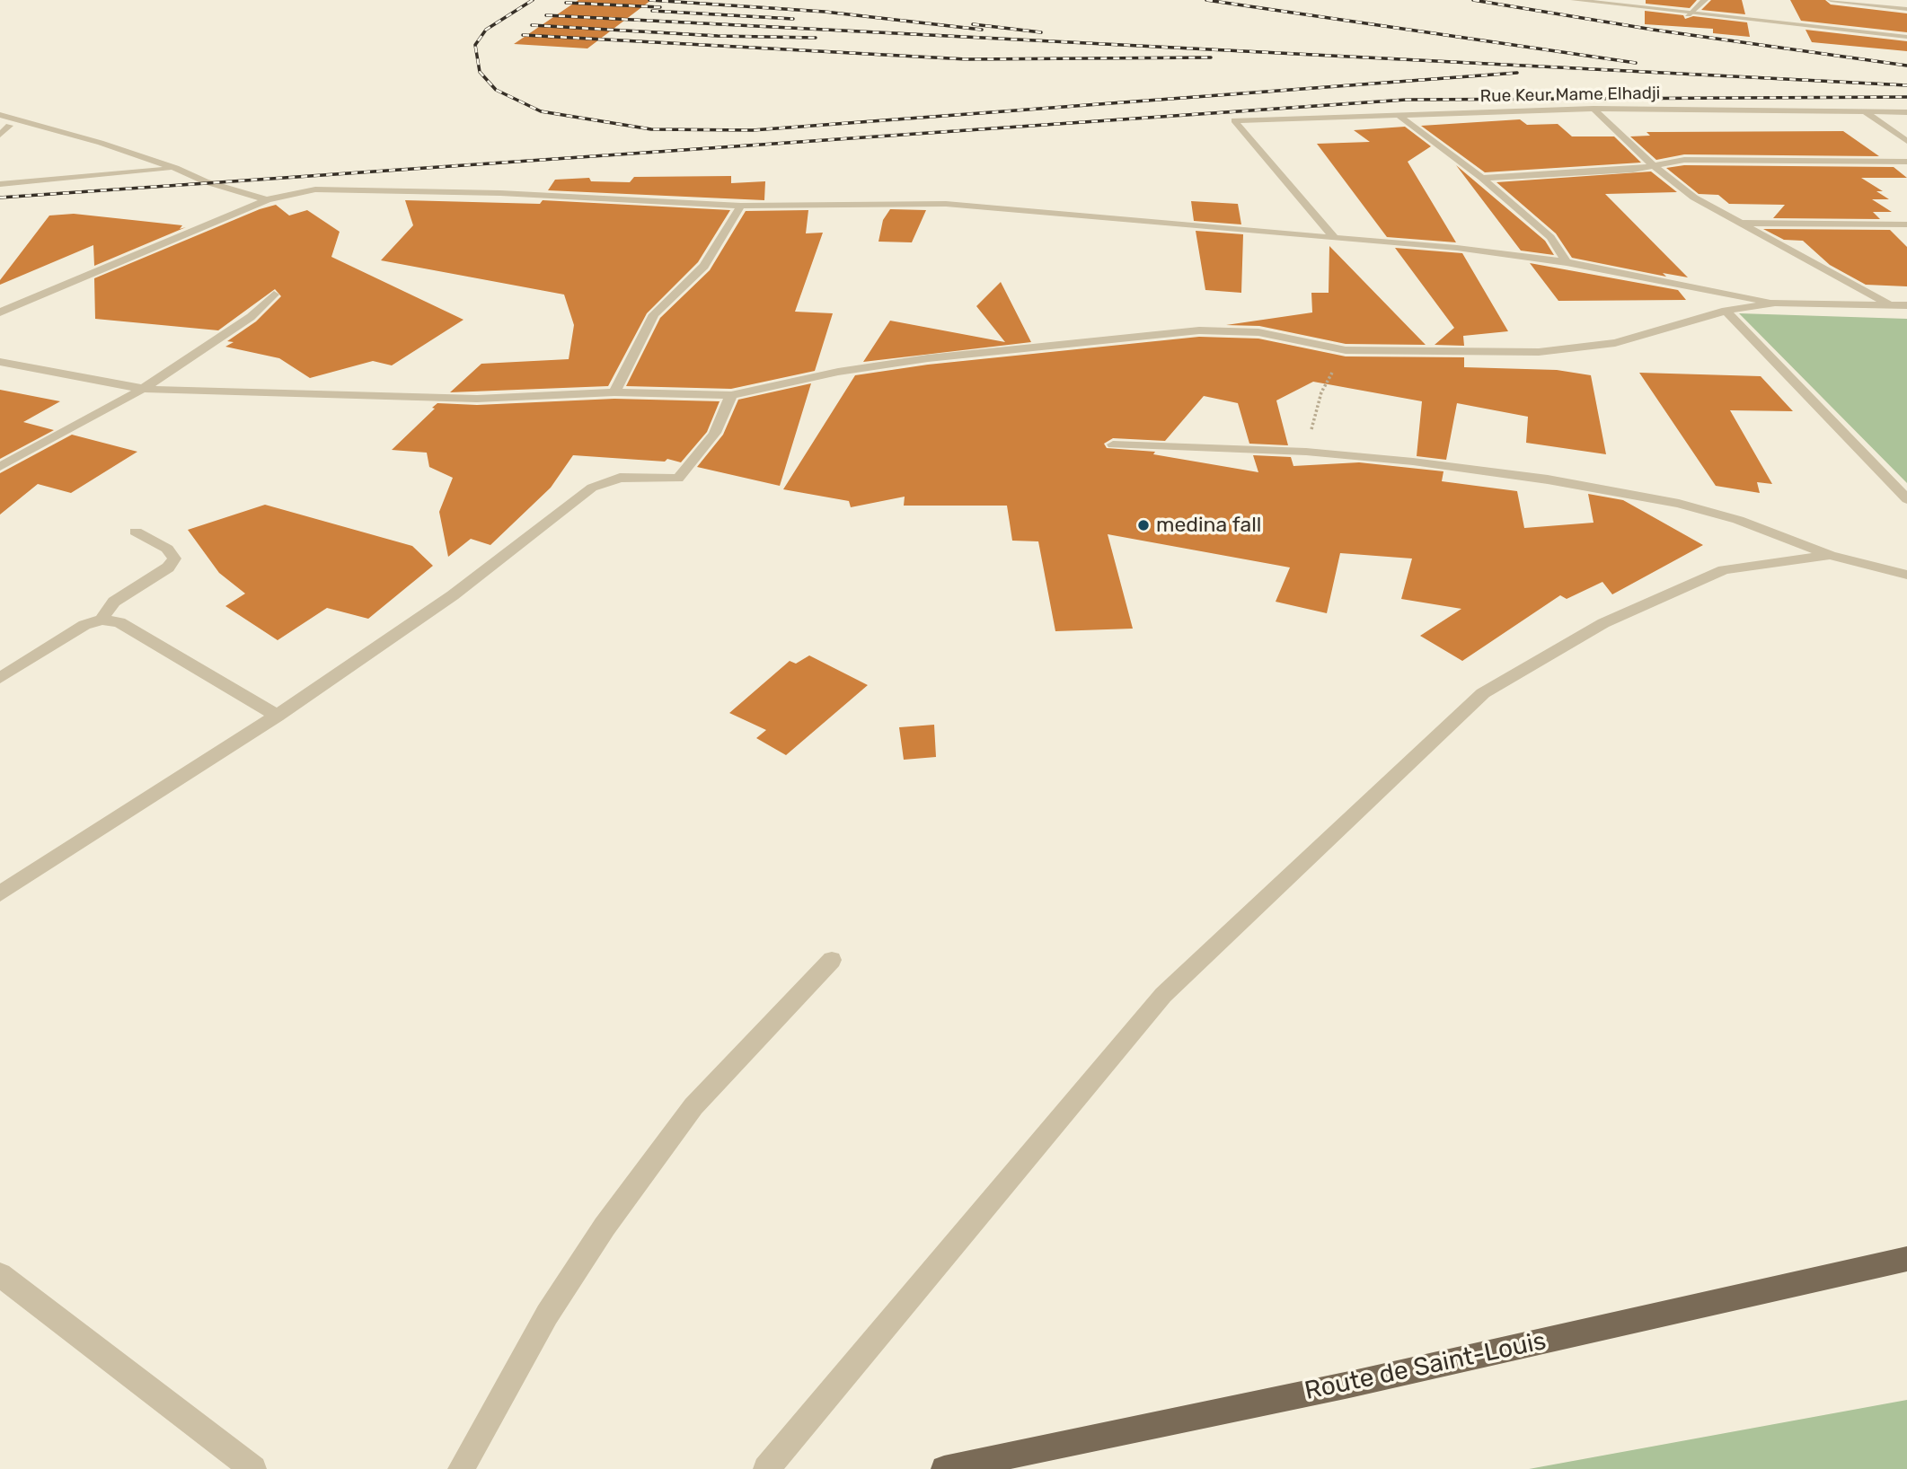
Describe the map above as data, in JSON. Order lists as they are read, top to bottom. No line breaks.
{"streets":{"main road":["Route de Saint-Louis"],"street":["Rue Keur Mame Elhadji"]},"places":["medina fall"]}
